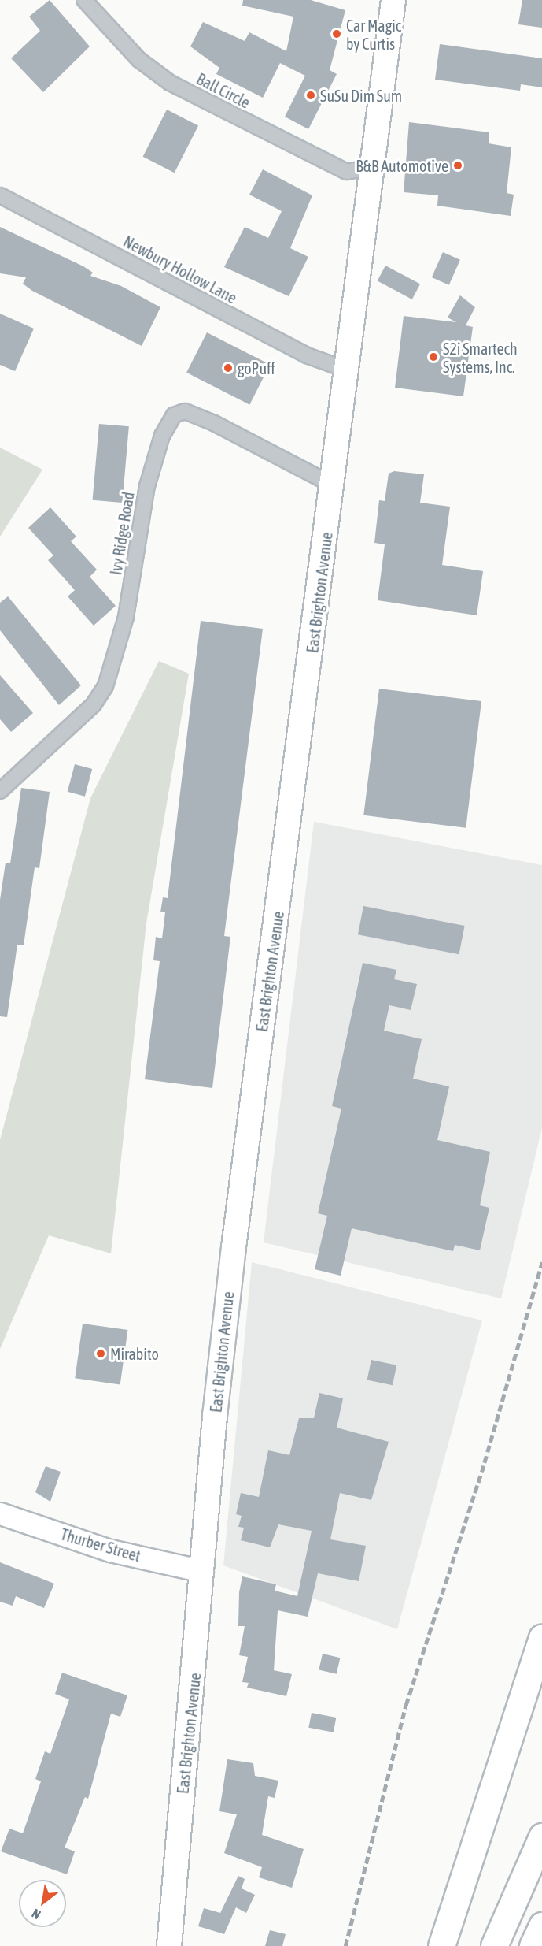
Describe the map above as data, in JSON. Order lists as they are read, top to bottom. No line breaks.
{"streets":{"main road":["East Brighton Avenue"],"street":["Ball Circle","Newbury Hollow Lane","Ivy Ridge Road","Thurber Street"]},"crossings":[["Ball Circle","East Brighton Avenue"],["Newbury Hollow Lane","East Brighton Avenue"],["Ivy Ridge Road","East Brighton Avenue"],["East Brighton Avenue","Thurber Street"]],"places":["Car Magic by Curtis","SuSu Dim Sum","B&B Automotive","S2i Smartech Systems, Inc.","goPuff","Mirabito"],"north":"bottom left"}
